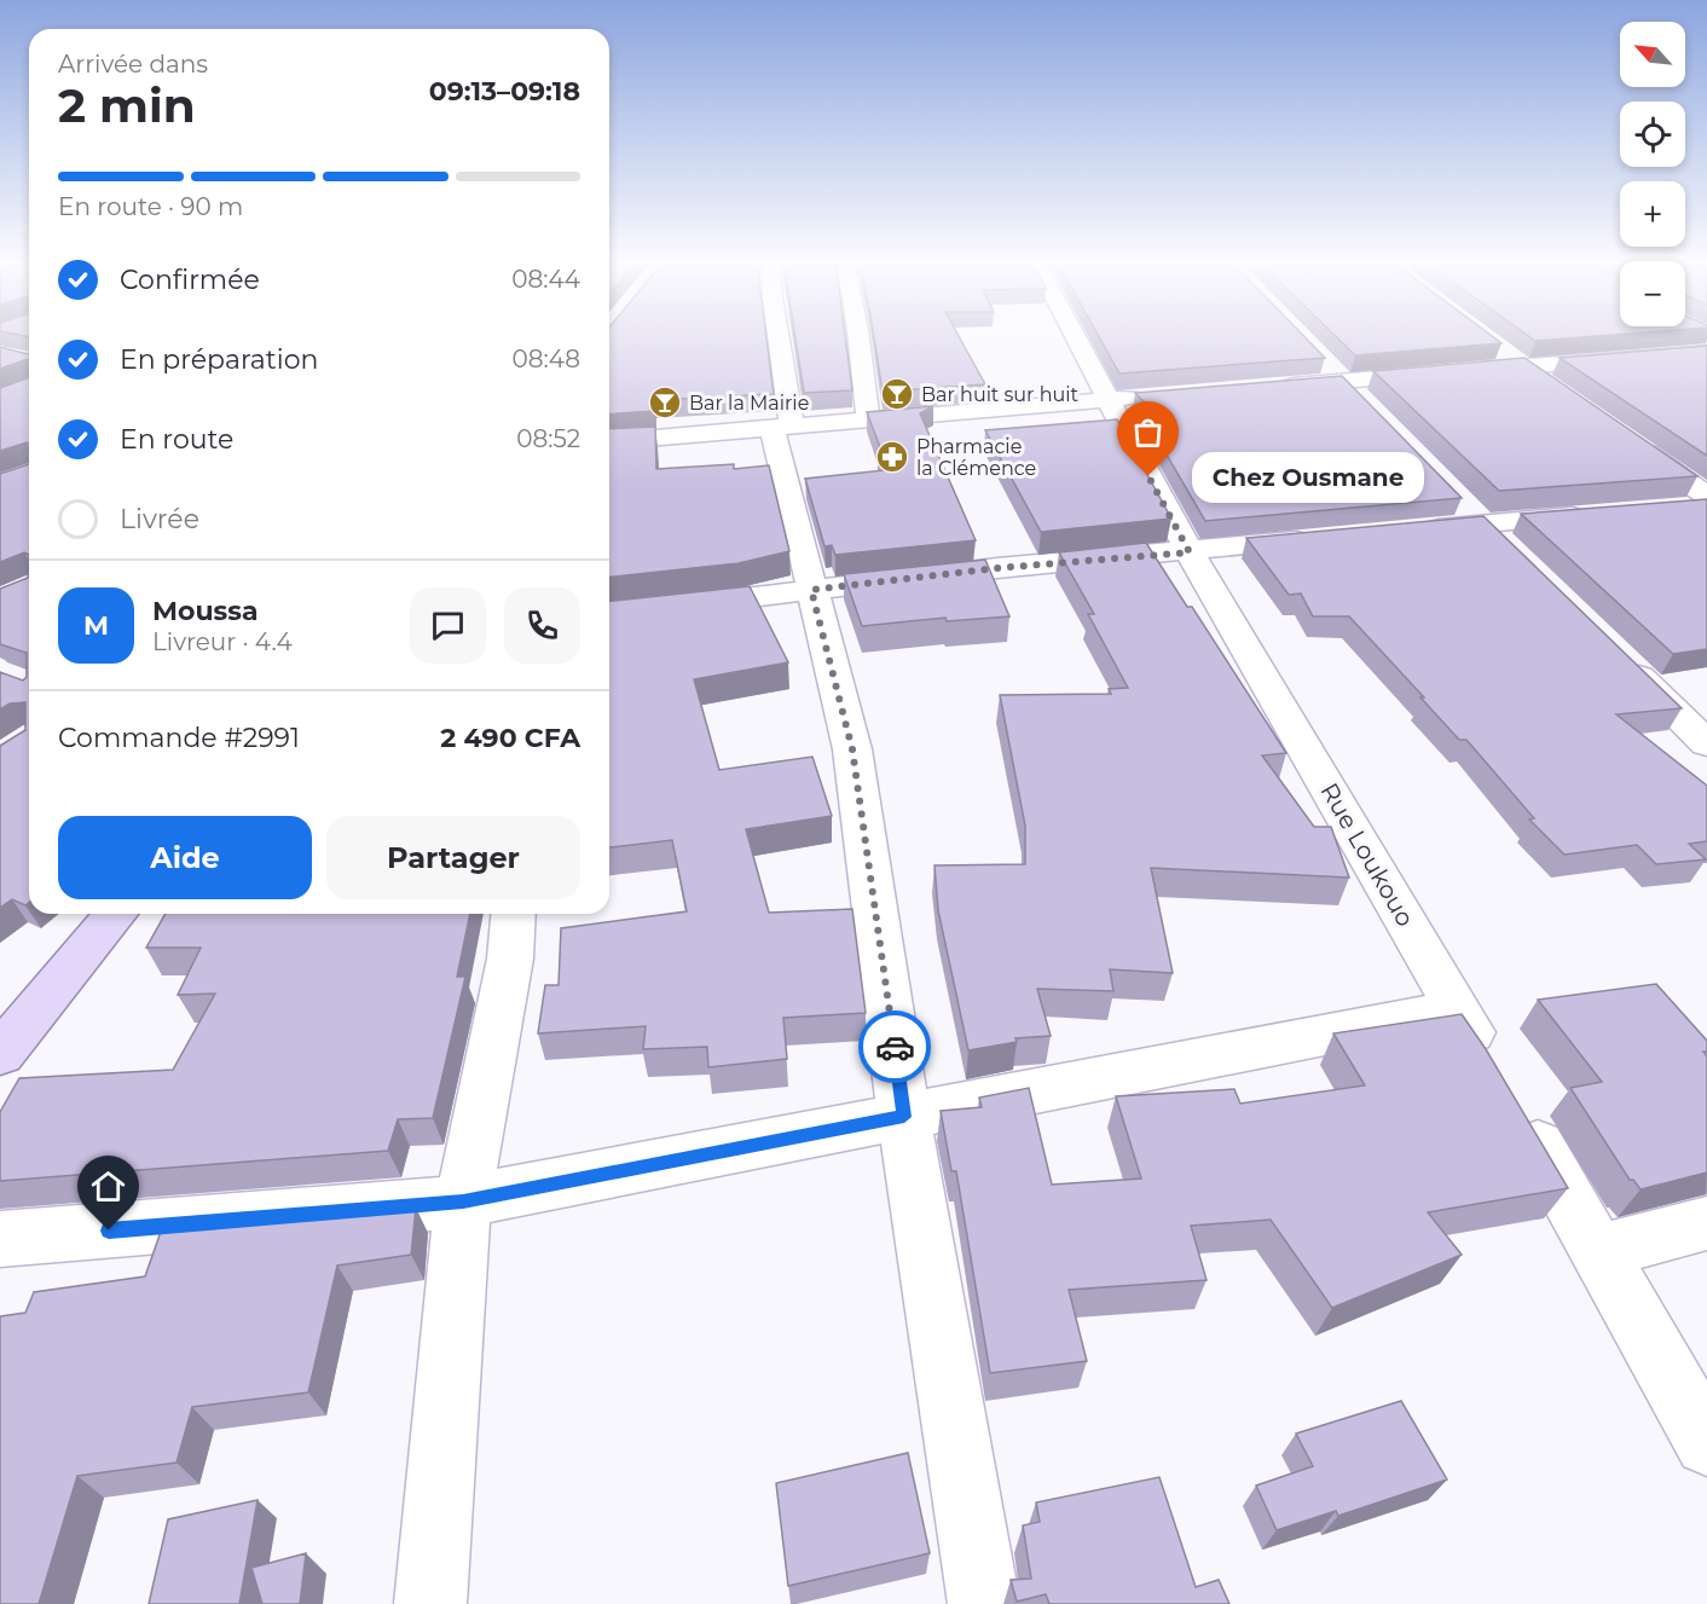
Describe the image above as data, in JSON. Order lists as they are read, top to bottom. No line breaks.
{"streets":{"street":["Rue Loukouo"]},"places":{"bar":["Bar huit sur huit","Bar la Mairie"],"pharmacy":["Pharmacie la Clémence"],"other":["Chez Ousmane"]},"north":"top left","page":{"map_buttons":["+","−"],"heading":["2 min","Arrivée dans","09:13–09:18"],"panel":["Moussa","Livreur · 4.4","Commande #2991","2 490 CFA"],"bar":"En route · 90 m","list":[["Confirmée","08:44"],["En préparation","08:48"],["En route","08:52"],"Livrée"],"bubble":"Chez Ousmane","round":"M","buttons":["Aide","Partager"]}}
